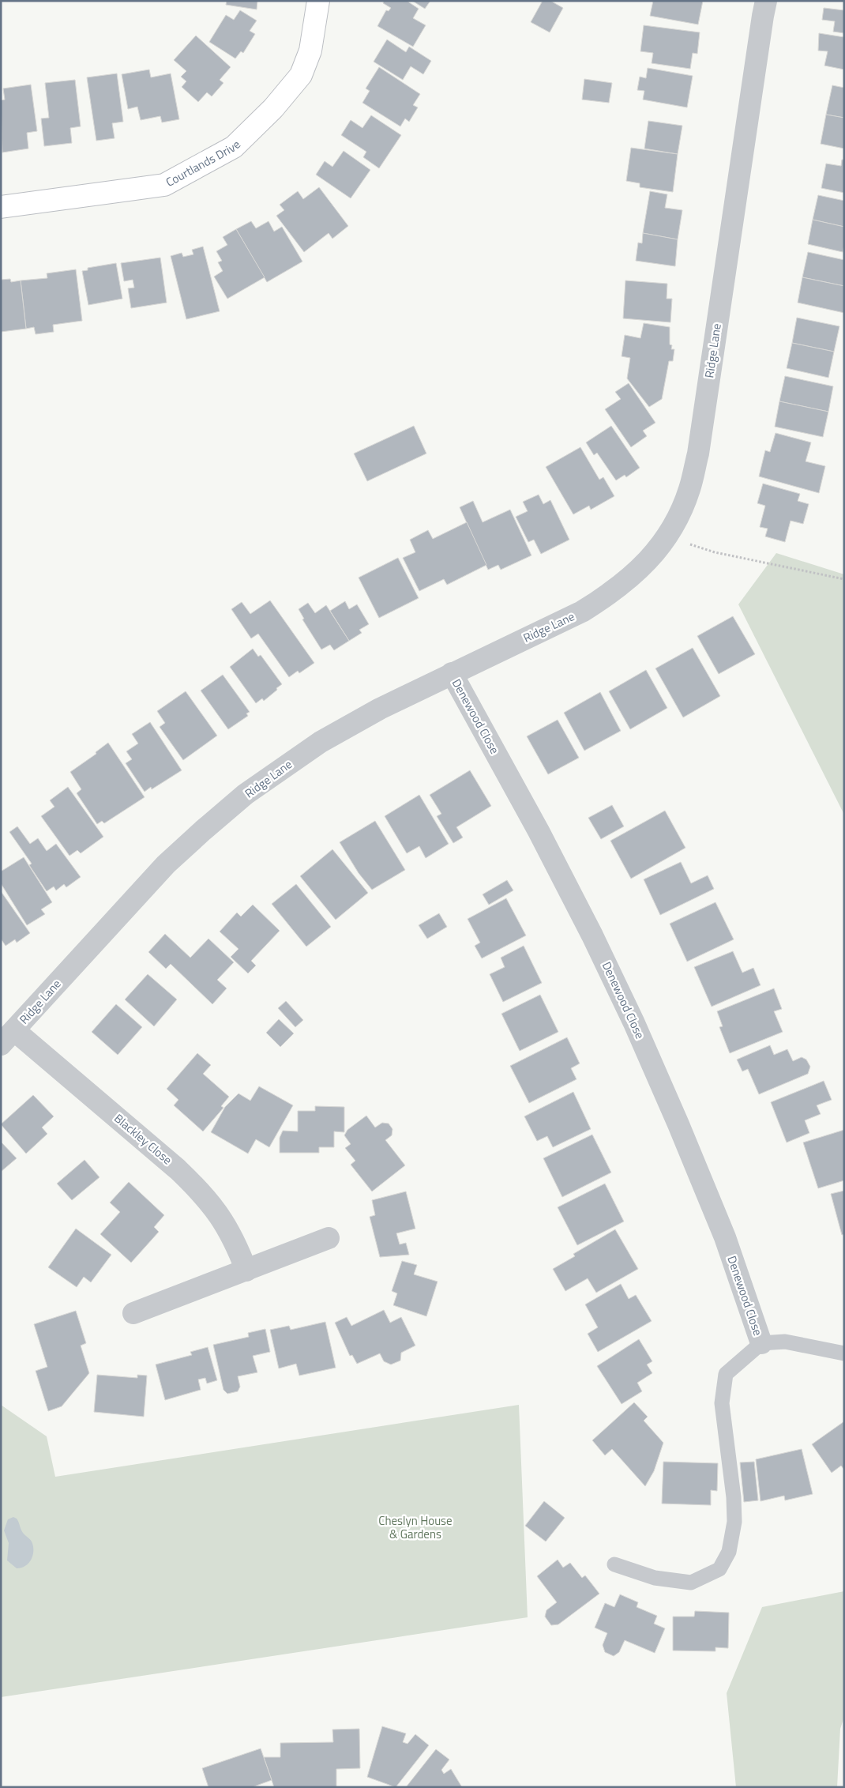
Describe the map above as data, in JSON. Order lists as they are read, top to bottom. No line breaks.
{"streets":{"street":["Courtlands Drive","Ridge Lane","Denewood Close","Blackley Close"]},"crossings":[["Ridge Lane","Denewood Close"],["Ridge Lane","Blackley Close"]],"parks":["Cheslyn House & Gardens"]}
